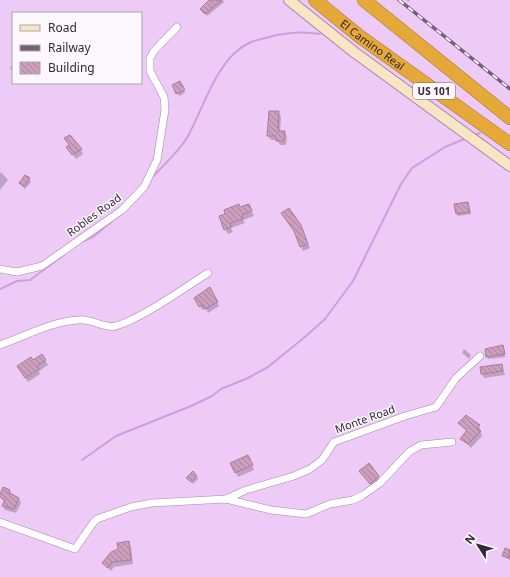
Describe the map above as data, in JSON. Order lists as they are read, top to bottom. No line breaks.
{"streets":{"highway":["El Camino Real","US 101"],"street":["Robles Road","Monte Road"]},"legend":["Road","Railway","Building"],"north":"top left"}
